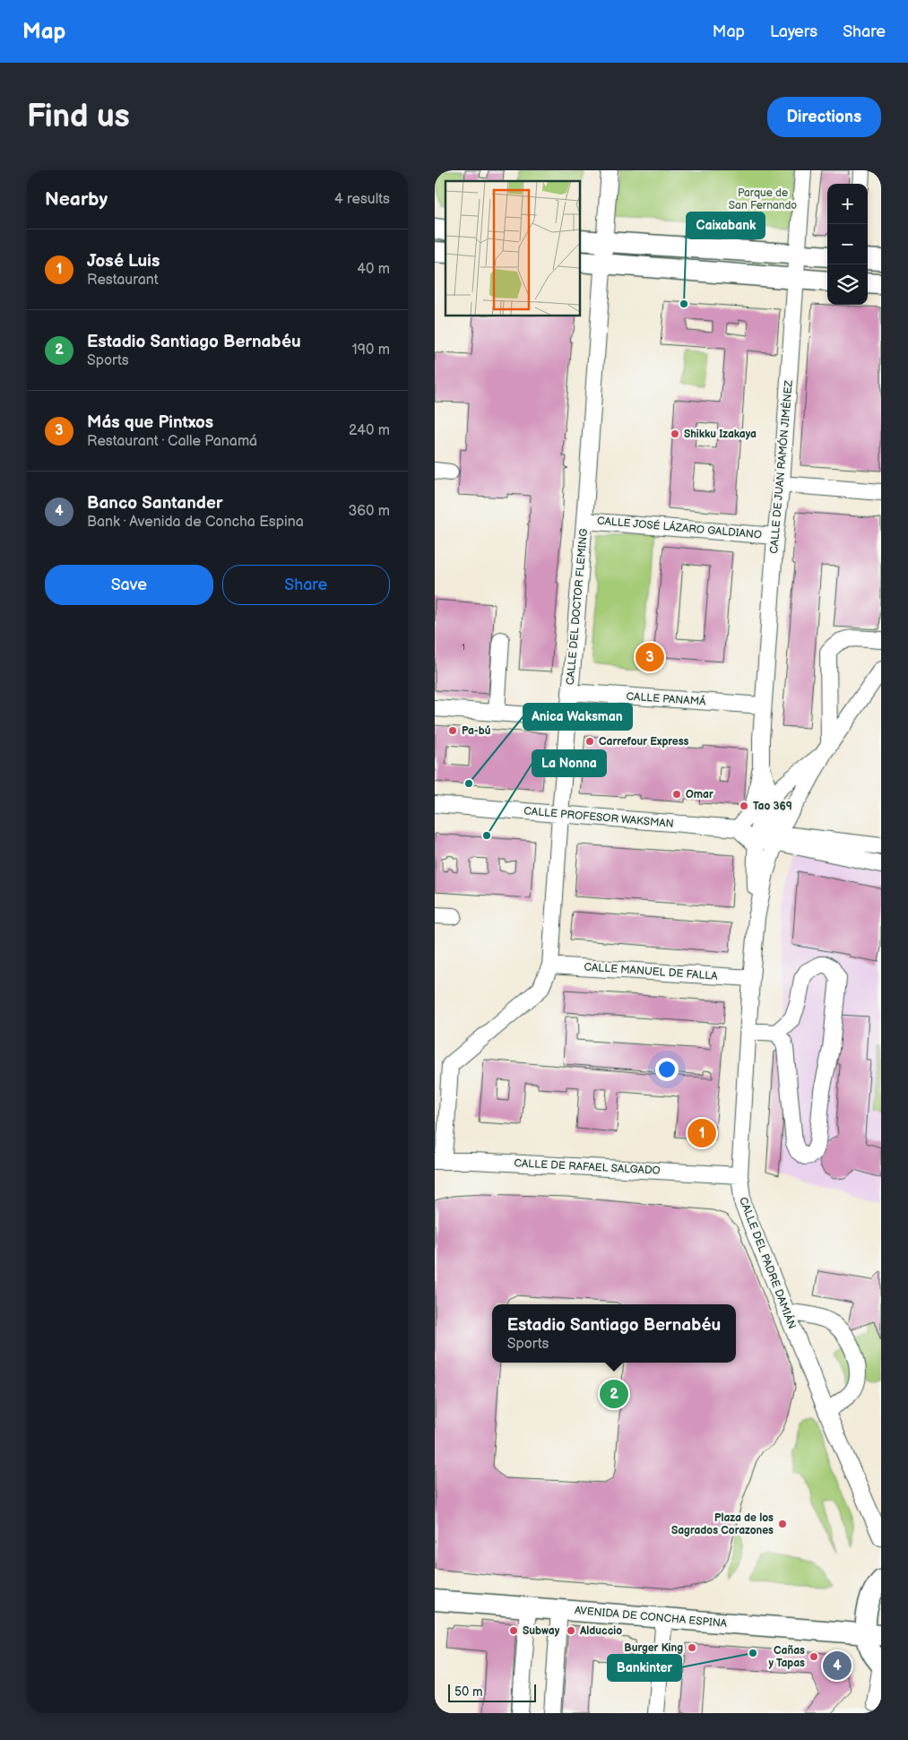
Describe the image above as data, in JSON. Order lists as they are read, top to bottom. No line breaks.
{"streets":{"main road":["AVENIDA DE CONCHA ESPINA"],"street":["CALLE DE JUAN RAMÓN JIMÉNEZ","CALLE JOSÉ LÁZARO GALDIANO","CALLE DEL DOCTOR FLEMING","CALLE PANAMÁ","CALLE PROFESOR WAKSMAN","CALLE MANUEL DE FALLA","CALLE DE RAFAEL SALGADO","CALLE DEL PADRE DAMIÁN"]},"crossings":[["CALLE DE JUAN RAMÓN JIMÉNEZ","CALLE JOSÉ LÁZARO GALDIANO"],["CALLE DE JUAN RAMÓN JIMÉNEZ","CALLE PANAMÁ"],["CALLE DE JUAN RAMÓN JIMÉNEZ","CALLE DEL PADRE DAMIÁN"],["CALLE JOSÉ LÁZARO GALDIANO","CALLE DEL DOCTOR FLEMING"],["CALLE DEL DOCTOR FLEMING","CALLE PANAMÁ"],["CALLE DEL DOCTOR FLEMING","CALLE PROFESOR WAKSMAN"],["CALLE DEL DOCTOR FLEMING","CALLE MANUEL DE FALLA"],["CALLE DEL DOCTOR FLEMING","CALLE DE RAFAEL SALGADO"],["CALLE MANUEL DE FALLA","CALLE DEL PADRE DAMIÁN"],["CALLE DE RAFAEL SALGADO","CALLE DEL PADRE DAMIÁN"]],"parks":["Parque de San Fernando"],"places":["Caixabank","Shikku Izakaya","Pa-bú","Carrefour Express","Anica Waksman","Omar","Tao 369","La Nonna","Plaza de los Sagrados Corazones","Subway","Alduccio","Burger King","Bankinter","Cañas y Tapas"],"house_numbers":["1"],"scale_bar":"50 m","page":{"header":"Map","nav":["Map","Layers","Share"],"buttons":["Directions",["Save","Share"]],"title":"Find us","heading":["Nearby","4 results"],"map_buttons":["+","−"],"list":[{"mark":"1","name":"José Luis","note":"Restaurant","value":"40 m"},{"mark":"2","name":"Estadio Santiago Bernabéu","note":"Sports","value":"190 m"},{"mark":"3","name":"Más que Pintxos","note":"Restaurant · Calle Panamá","value":"240 m"},{"mark":"4","name":"Banco Santander","note":"Bank · Avenida de Concha Espina","value":"360 m"}],"pins":["3","1","2","4"],"popup":["Estadio Santiago Bernabéu","Sports"],"scale":"50 m"}}
